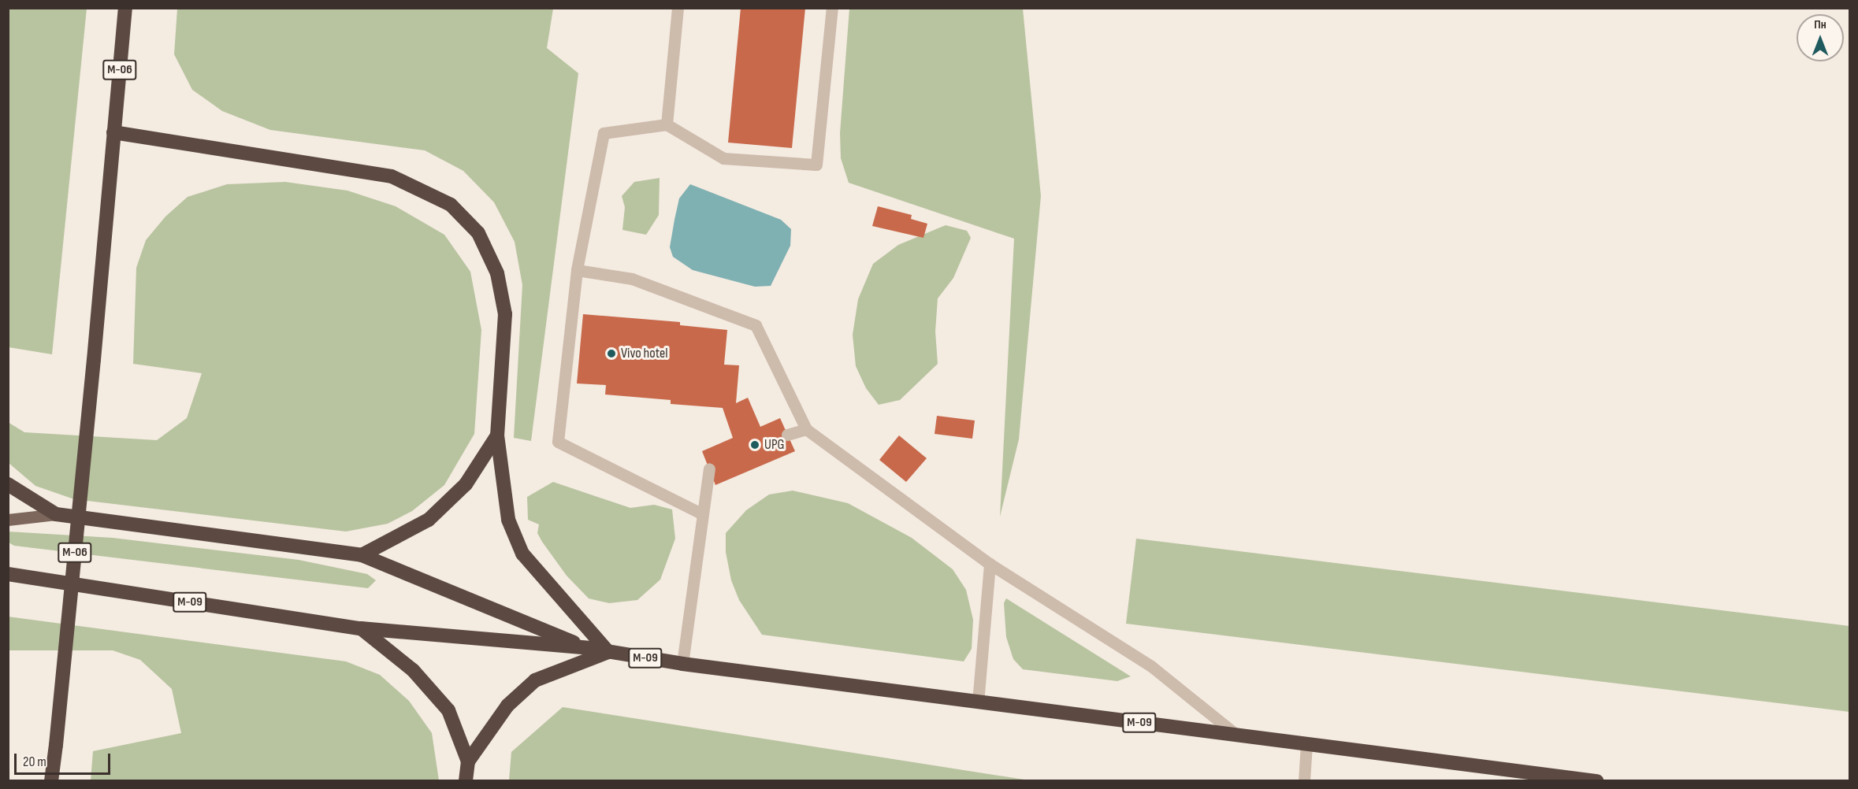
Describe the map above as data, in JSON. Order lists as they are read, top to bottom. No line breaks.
{"streets":{"highway":["М-06","М-09"]},"places":["Vivo hotel","UPG"],"scale_bar":"20 m","north":"top"}
